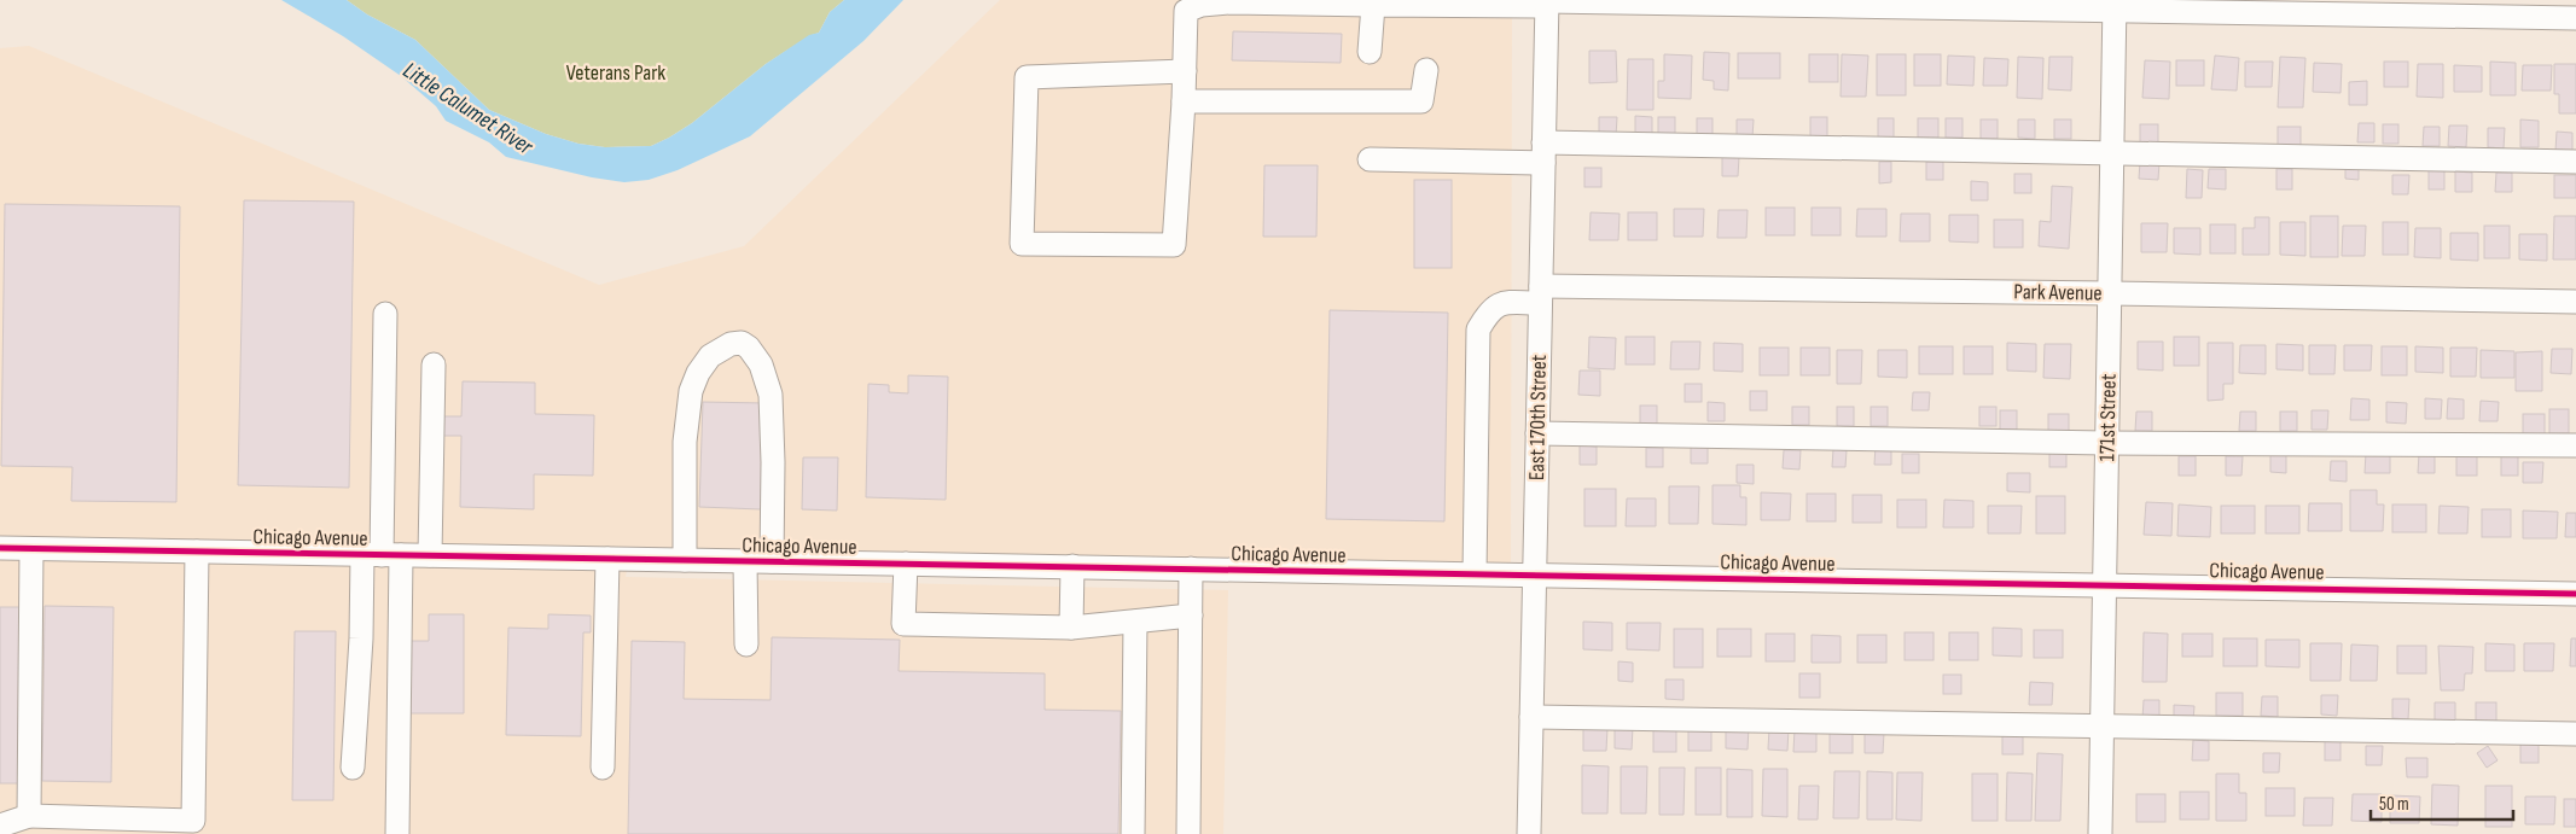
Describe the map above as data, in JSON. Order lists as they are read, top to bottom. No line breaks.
{"streets":{"street":["Park Avenue","East 170th Street","171st Street","Chicago Avenue"]},"crossings":[["Park Avenue","East 170th Street"],["Park Avenue","171st Street"],["Park Avenue","Chicago Avenue"],["East 170th Street","Chicago Avenue"],["171st Street","Chicago Avenue"]],"water":["Little Calumet River"],"parks":["Veterans Park"],"scale_bar":"50 m"}
